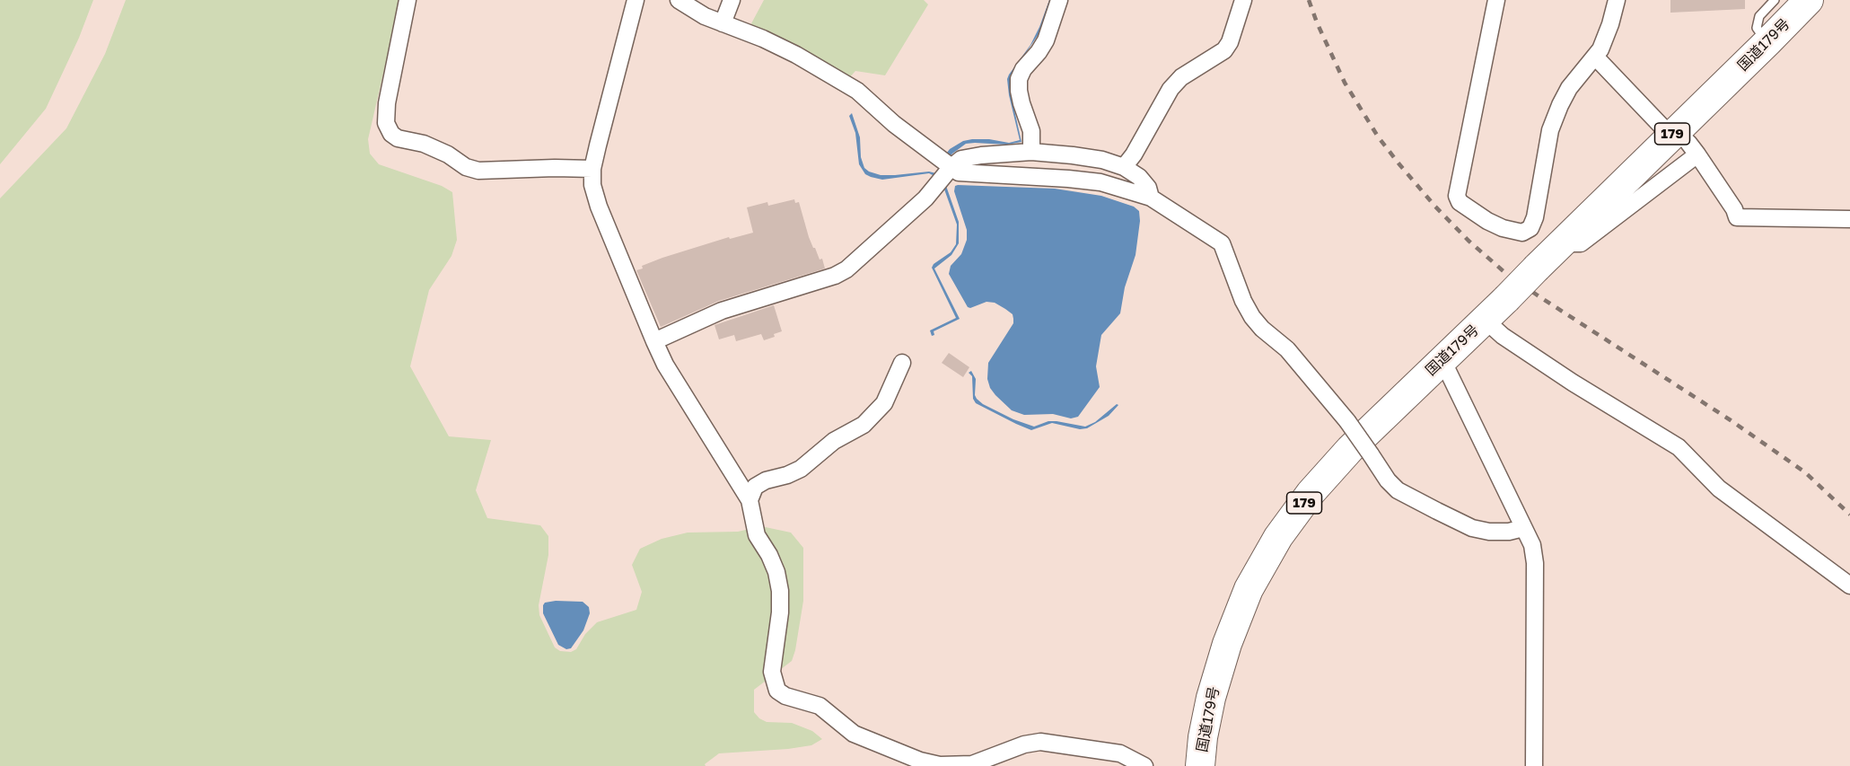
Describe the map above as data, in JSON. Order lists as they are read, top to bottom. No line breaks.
{"streets":{"highway":["国道179号","179"]}}
